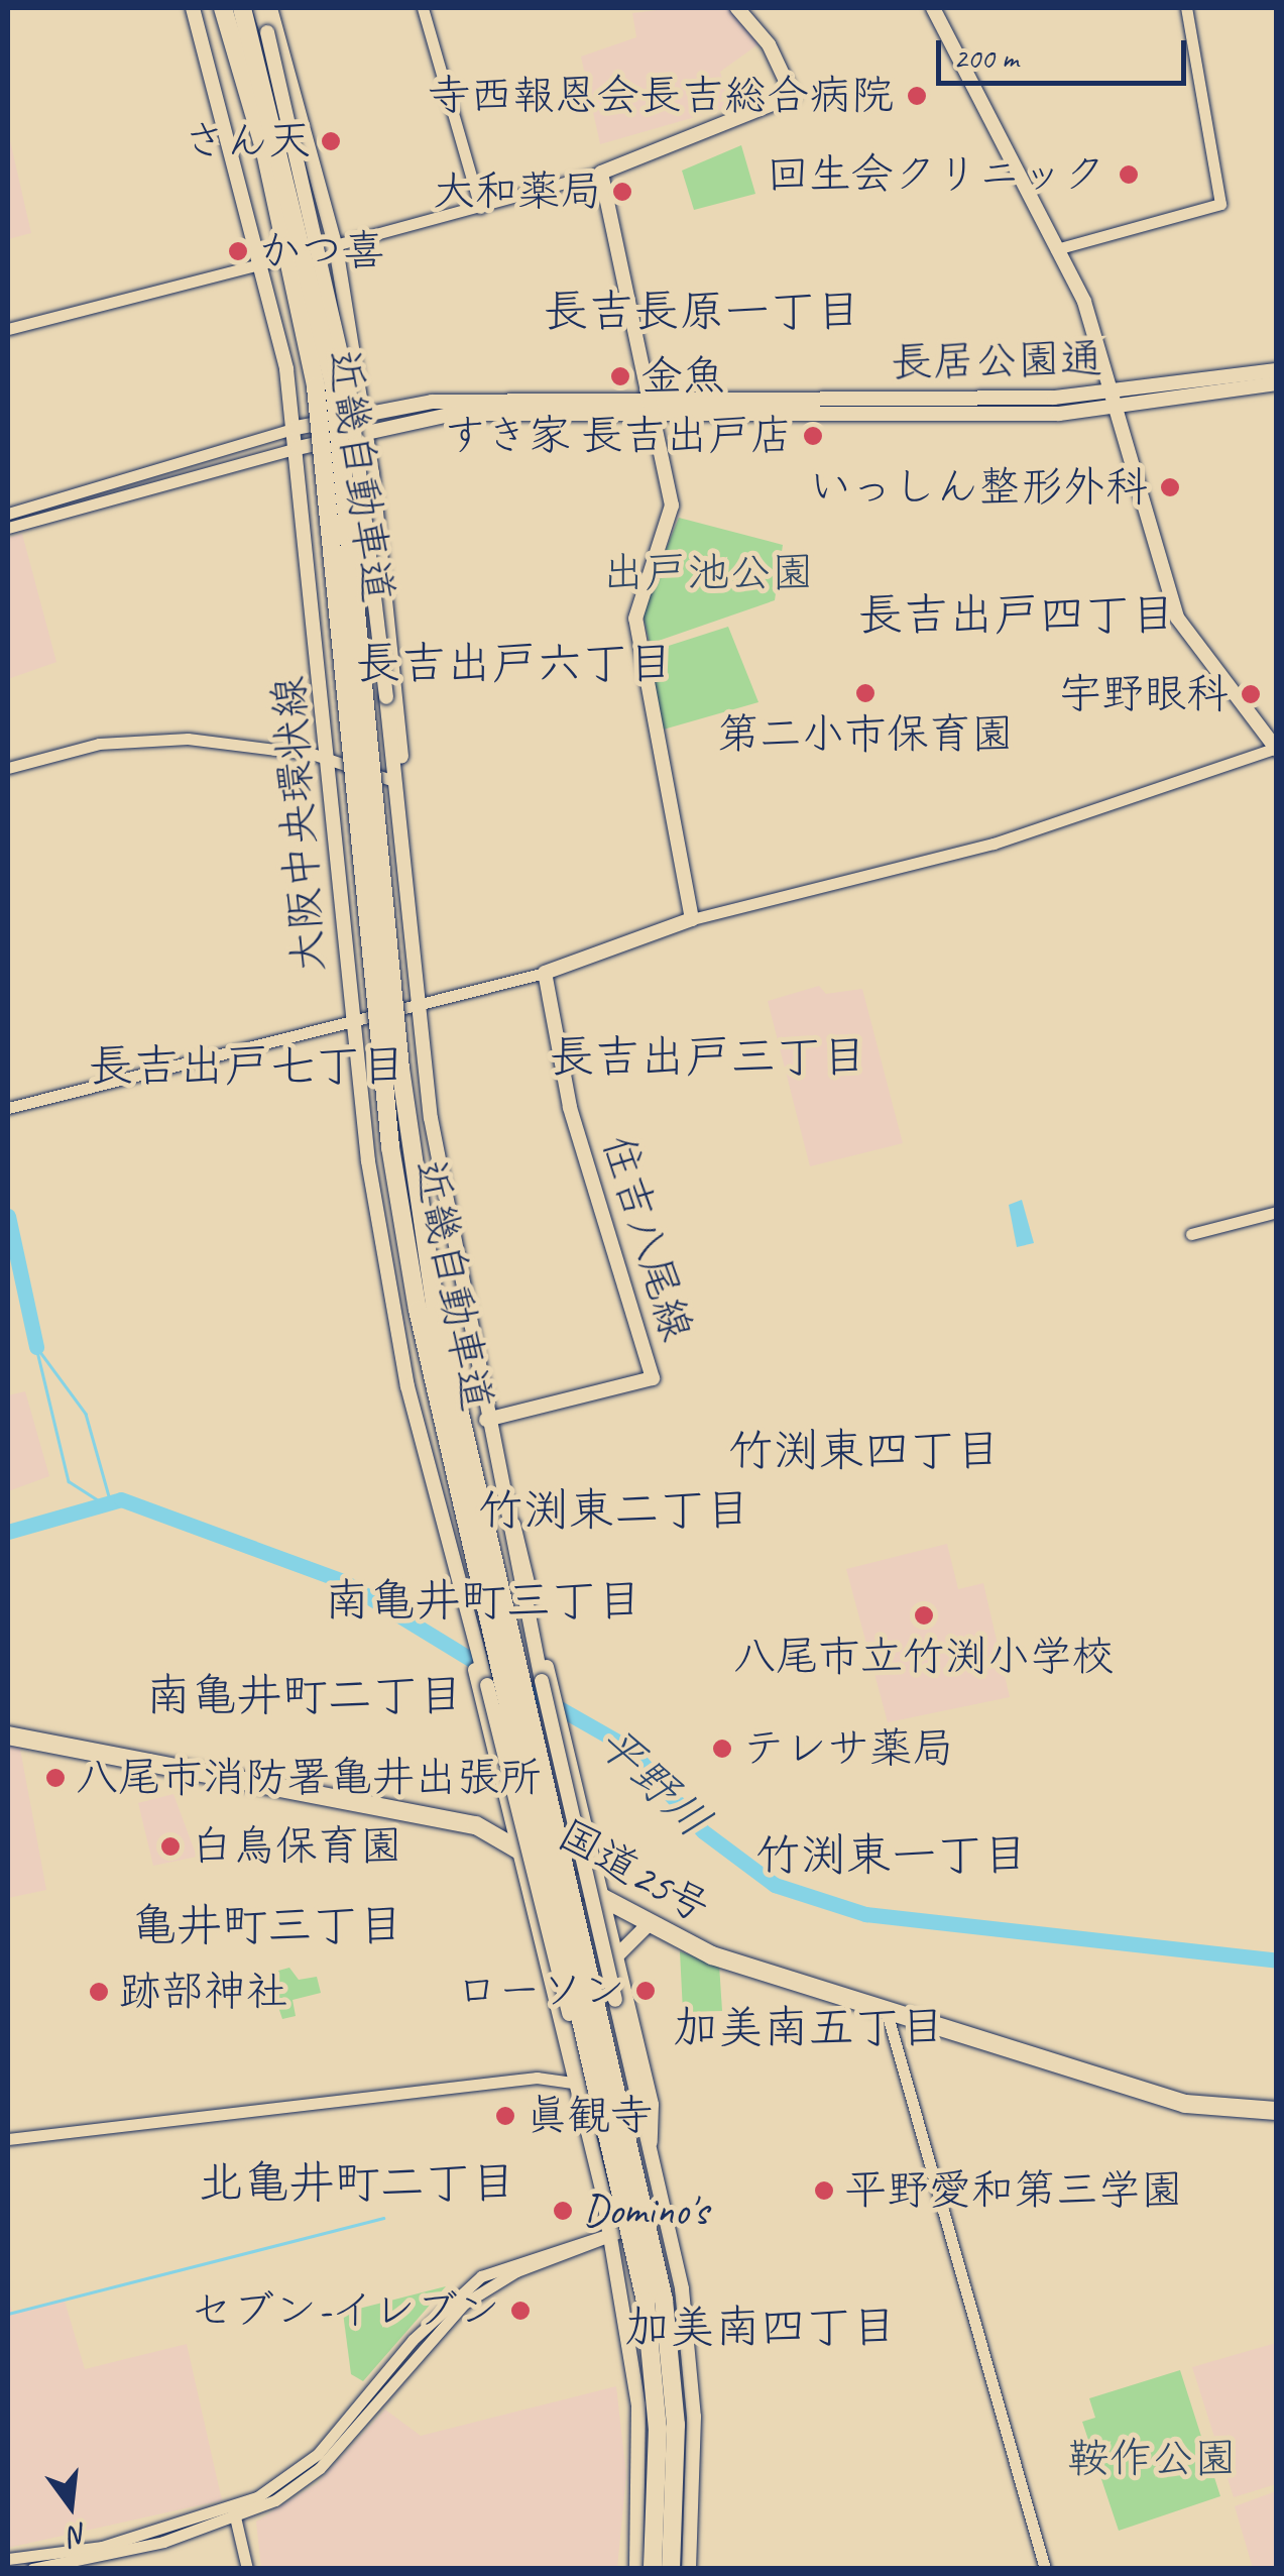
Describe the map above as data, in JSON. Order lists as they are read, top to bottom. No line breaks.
{"streets":{"highway":["近畿自動車道","国道25号"],"main road":["長居公園通","大阪中央環状線","住吉八尾線"]},"crossings":[["長居公園通","大阪中央環状線"],["近畿自動車道","大阪中央環状線"],["大阪中央環状線","国道25号"]],"districts":["長吉長原一丁目","長吉出戸四丁目","長吉出戸六丁目","長吉出戸三丁目","長吉出戸七丁目","竹渕東四丁目","竹渕東二丁目","南亀井町三丁目","南亀井町二丁目","竹渕東一丁目","亀井町三丁目","加美南五丁目","北亀井町二丁目","加美南四丁目"],"water":["平野川"],"parks":["出戸池公園","鞍作公園"],"places":["寺西報恩会長吉総合病院","さん天","回生会クリニック","大和薬局","かつ喜","金魚","すき家 長吉出戸店","いっしん整形外科","第二小市保育園","宇野眼科","八尾市立竹渕小学校","テレサ薬局","八尾市消防署亀井出張所","白鳥保育園","ローソン","跡部神社","眞観寺","平野愛和第三学園","Domino's","セブン-イレブン"],"scale_bar":"200 m","north":"bottom"}
